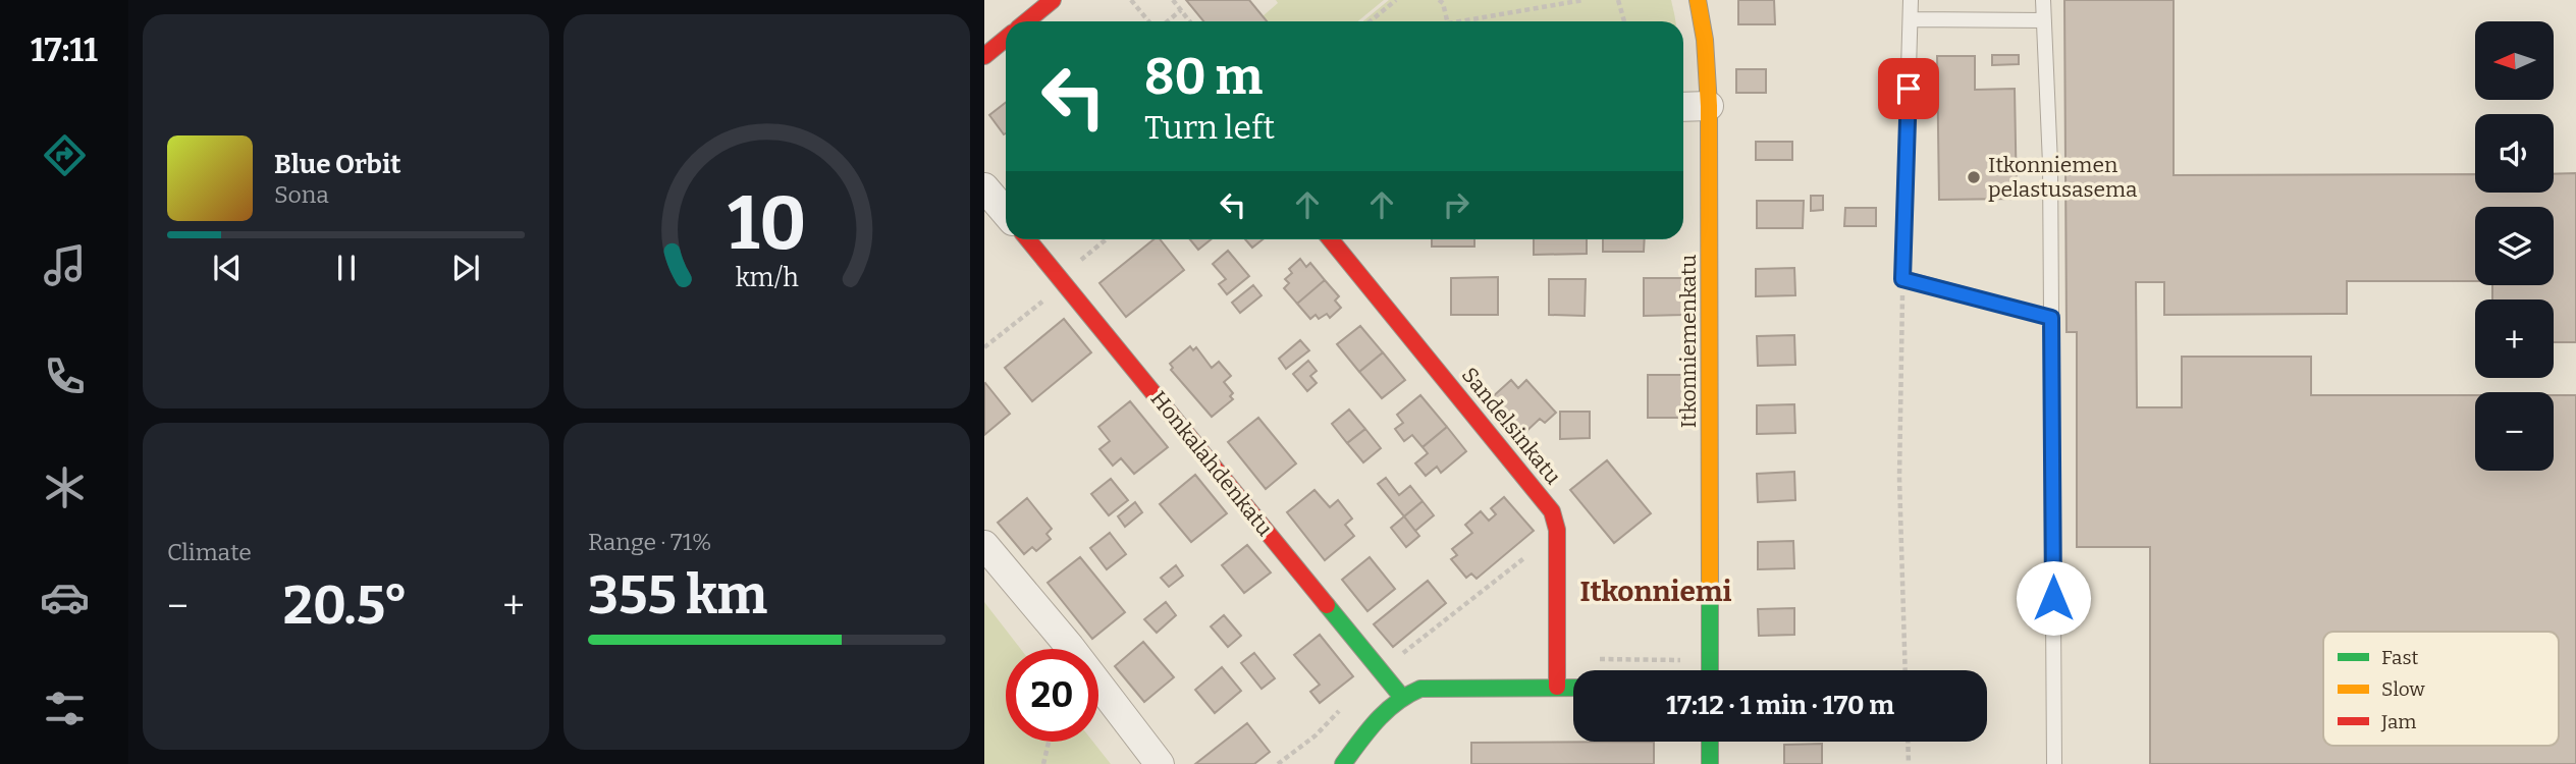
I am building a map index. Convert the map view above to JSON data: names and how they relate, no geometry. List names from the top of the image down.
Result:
{
  "streets": {
    "street": ["Itkonniemenkatu", "Sandelsinkatu", "Honkalahdenkatu"]
  },
  "districts": ["Itkonniemi"],
  "places": ["Itkonniemen pelastusasema"],
  "legend": ["Fast", "Slow", "Jam"],
  "north": "left",
  "page": {
    "tabs": "17:11",
    "map_buttons": ["+", "−"],
    "turn": ["80 m", "Turn left"],
    "song": ["Blue Orbit", "Sona"],
    "tile": [
      "Climate",
      ["Range · 71%", "355 km"]
    ],
    "heat": ["−", "20.5°", "+"],
    "limit": "20",
    "trip": "17:12 · 1 min · 170 m",
    "gauge": ["10", "km/h"]
  }
}
